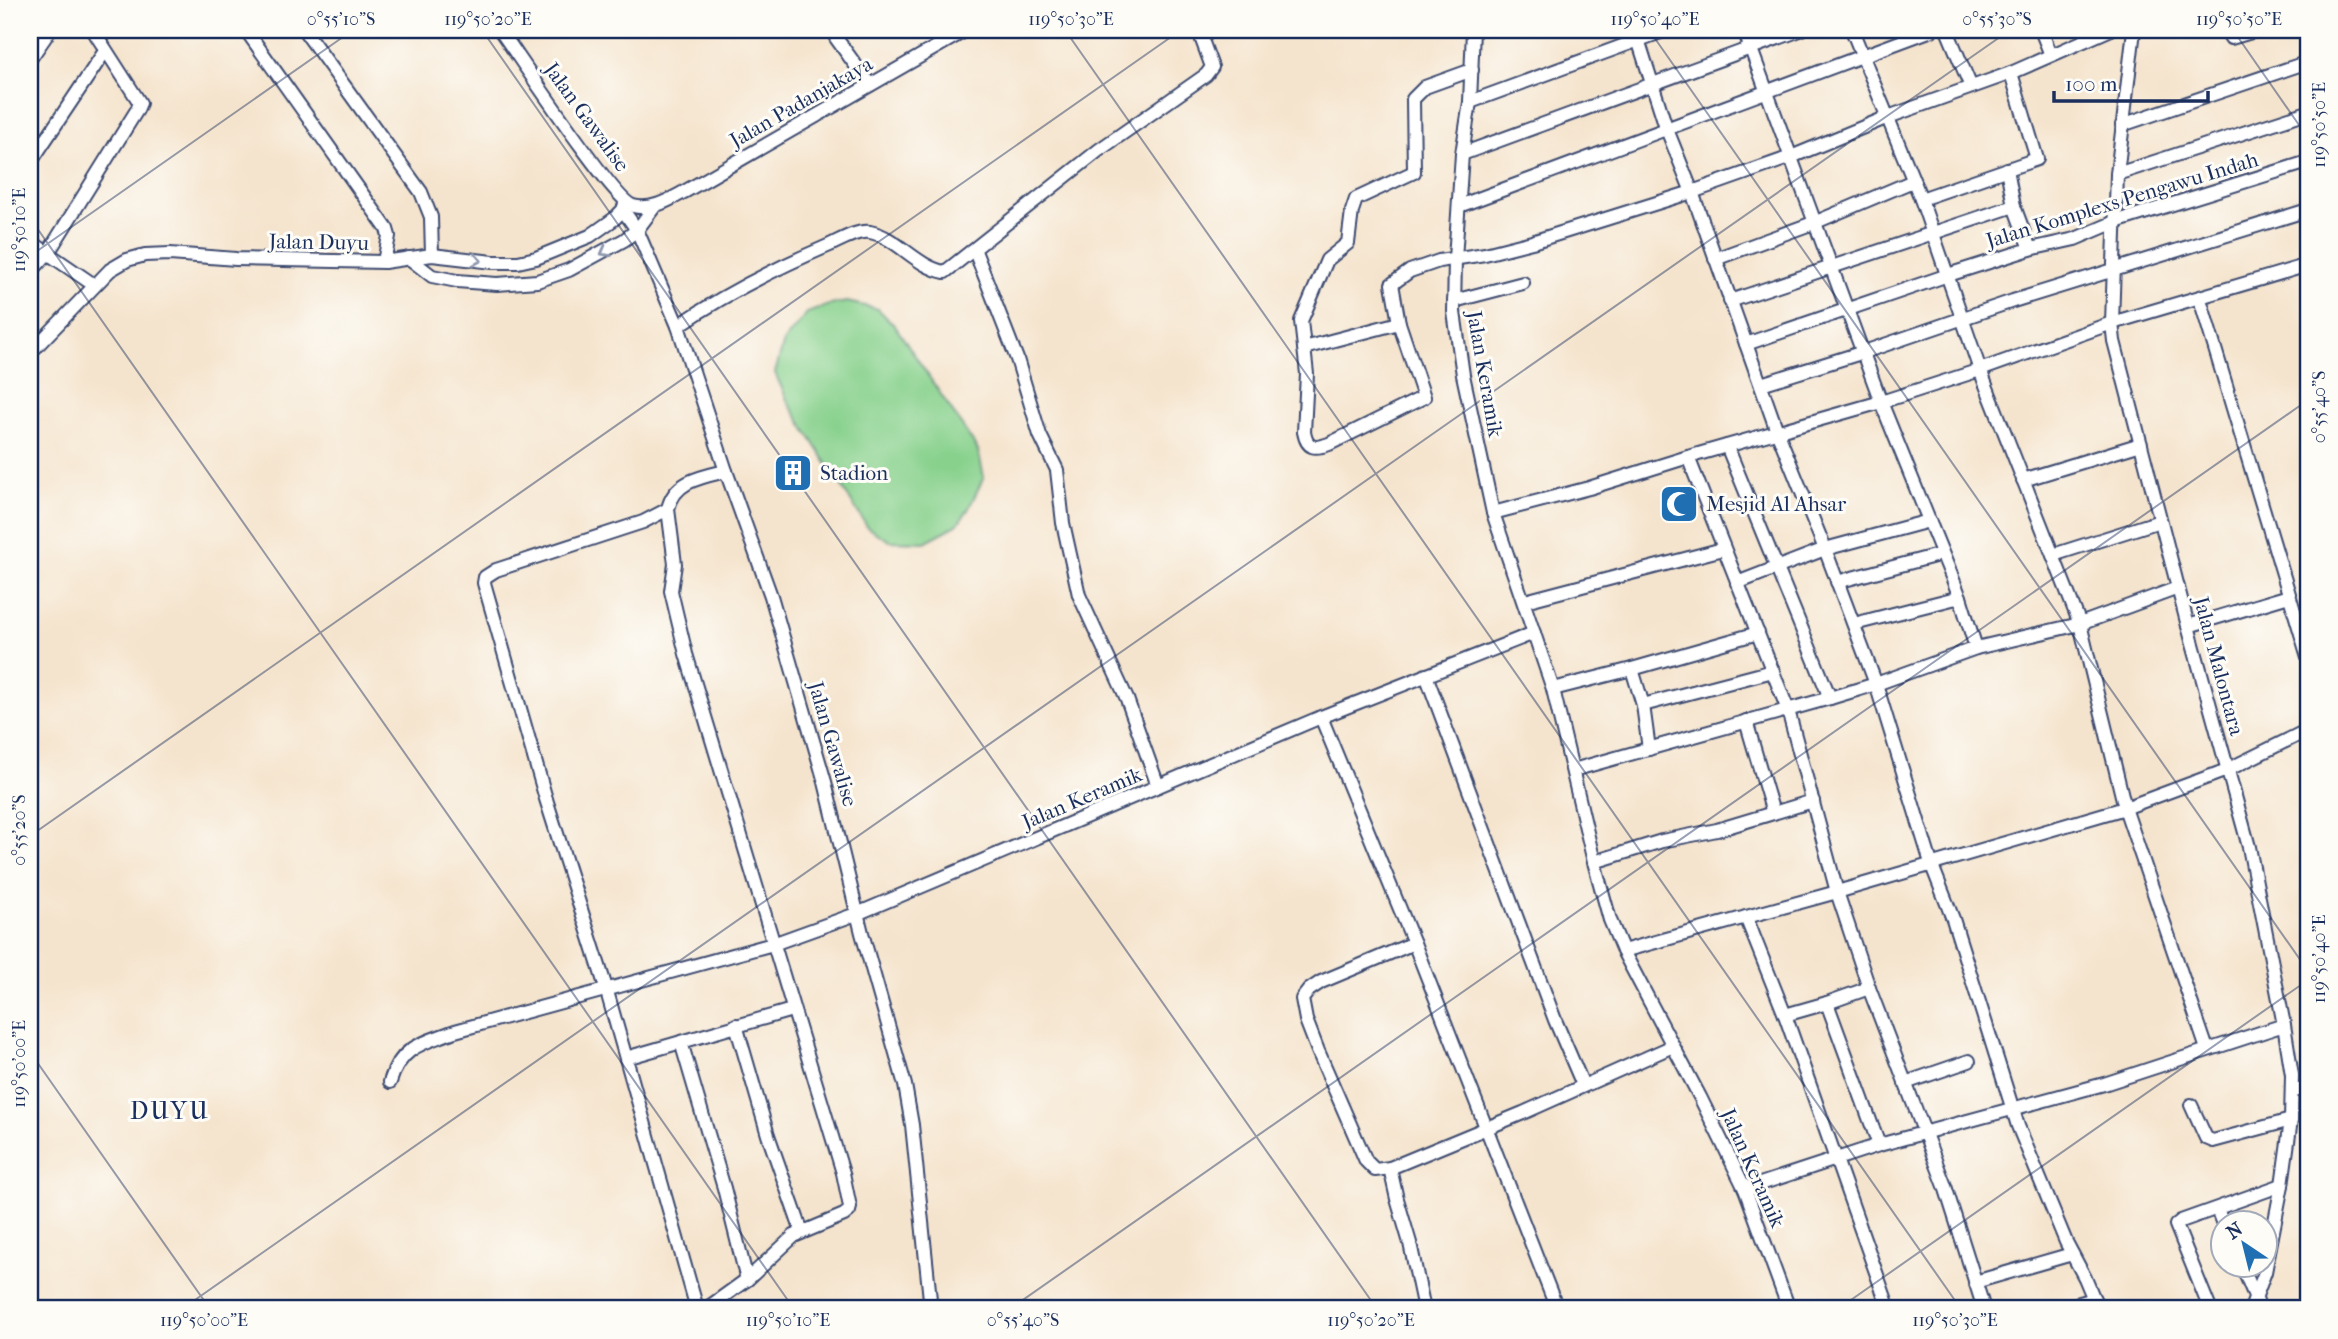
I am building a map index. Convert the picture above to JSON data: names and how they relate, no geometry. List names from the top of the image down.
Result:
{
  "streets": {
    "street": [
      "Jalan Padanjakaya",
      "Jalan Gawalise",
      "Jalan Komplexs Pengawu Indah",
      "Jalan Duyu",
      "Jalan Keramik",
      "Jalan Malontara"
    ]
  },
  "crossings": [
    ["Jalan Padanjakaya", "Jalan Gawalise"],
    ["Jalan Gawalise", "Jalan Duyu"],
    ["Jalan Gawalise", "Jalan Keramik"],
    ["Jalan Komplexs Pengawu Indah", "Jalan Malontara"]
  ],
  "districts": ["DUYU"],
  "places": {
    "building": ["Stadion"],
    "mosque": ["Mesjid Al Ahsar"]
  },
  "scale_bar": "100 m",
  "north": "top left",
  "coordinates": [
    "0°55'10\"S",
    "119°50'20\"E",
    "119°50'30\"E",
    "119°50'40\"E",
    "0°55'30\"S",
    "119°50'50\"E",
    "119°50'10\"E",
    "0°55'40\"S",
    "0°55'20\"S",
    "119°50'00\"E"
  ]
}
